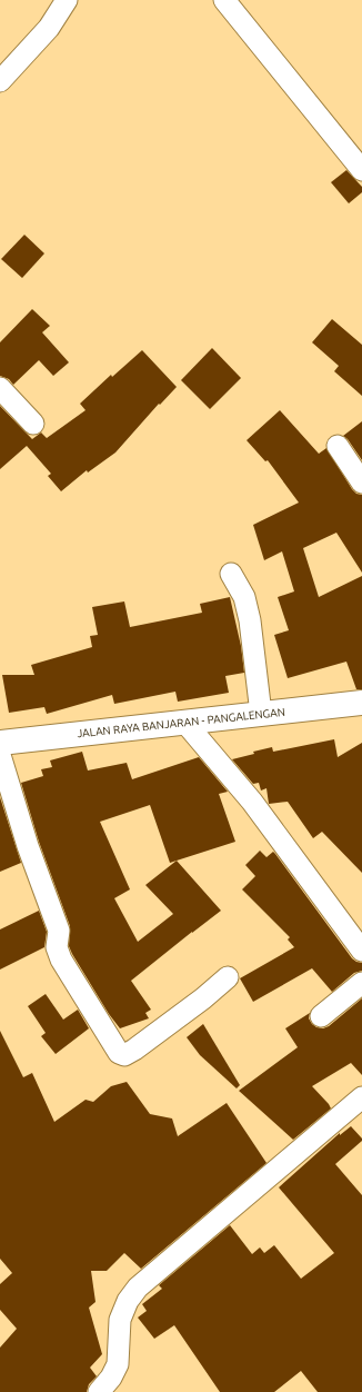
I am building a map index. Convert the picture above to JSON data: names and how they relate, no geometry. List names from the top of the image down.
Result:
{
  "streets": {
    "main road": ["JALAN RAYA BANJARAN - PANGALENGAN"]
  }
}
